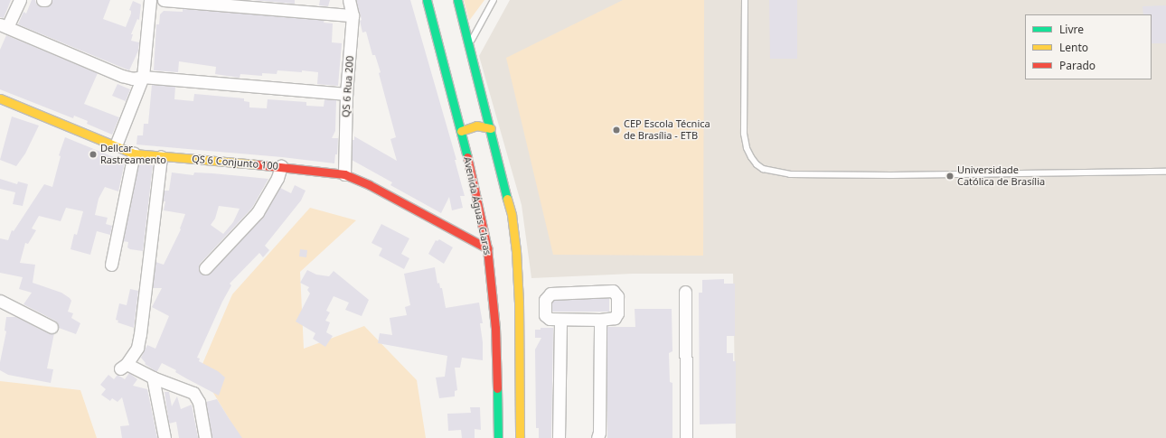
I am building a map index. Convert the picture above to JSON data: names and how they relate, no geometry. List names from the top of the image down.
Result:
{
  "streets": {
    "main road": ["QS 6 Conjunto 100", "Avenida Águas Claras"],
    "street": ["QS 6 Rua 200"]
  },
  "crossings": [
    ["QS 6 Rua 200", "QS 6 Conjunto 100"],
    ["QS 6 Conjunto 100", "Avenida Águas Claras"]
  ],
  "places": ["CEP Escola Técnica de Brasília - ETB", "Dellcar Rastreamento", "Universidade Católica de Brasília"],
  "legend": ["Livre", "Lento", "Parado"]
}
